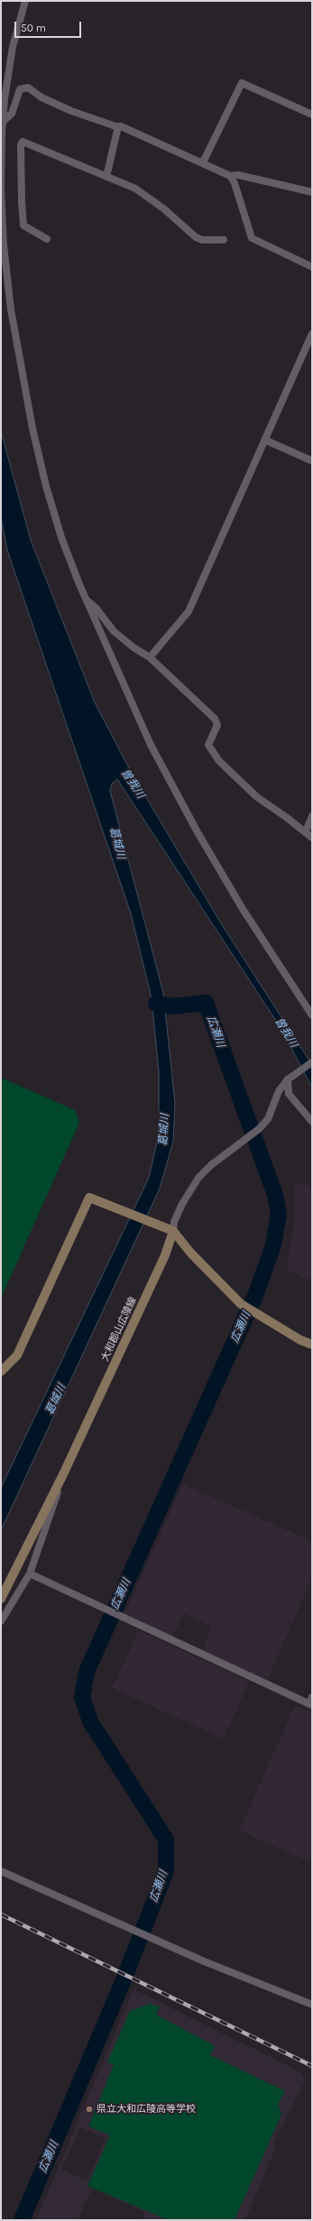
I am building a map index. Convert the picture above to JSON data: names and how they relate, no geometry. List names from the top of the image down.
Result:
{
  "streets": {
    "main road": ["大和郡山広陵線"]
  },
  "water": ["曽我川", "葛城川", "広瀬川"],
  "places": ["県立大和広陵高等学校"],
  "scale_bar": "50 m"
}
